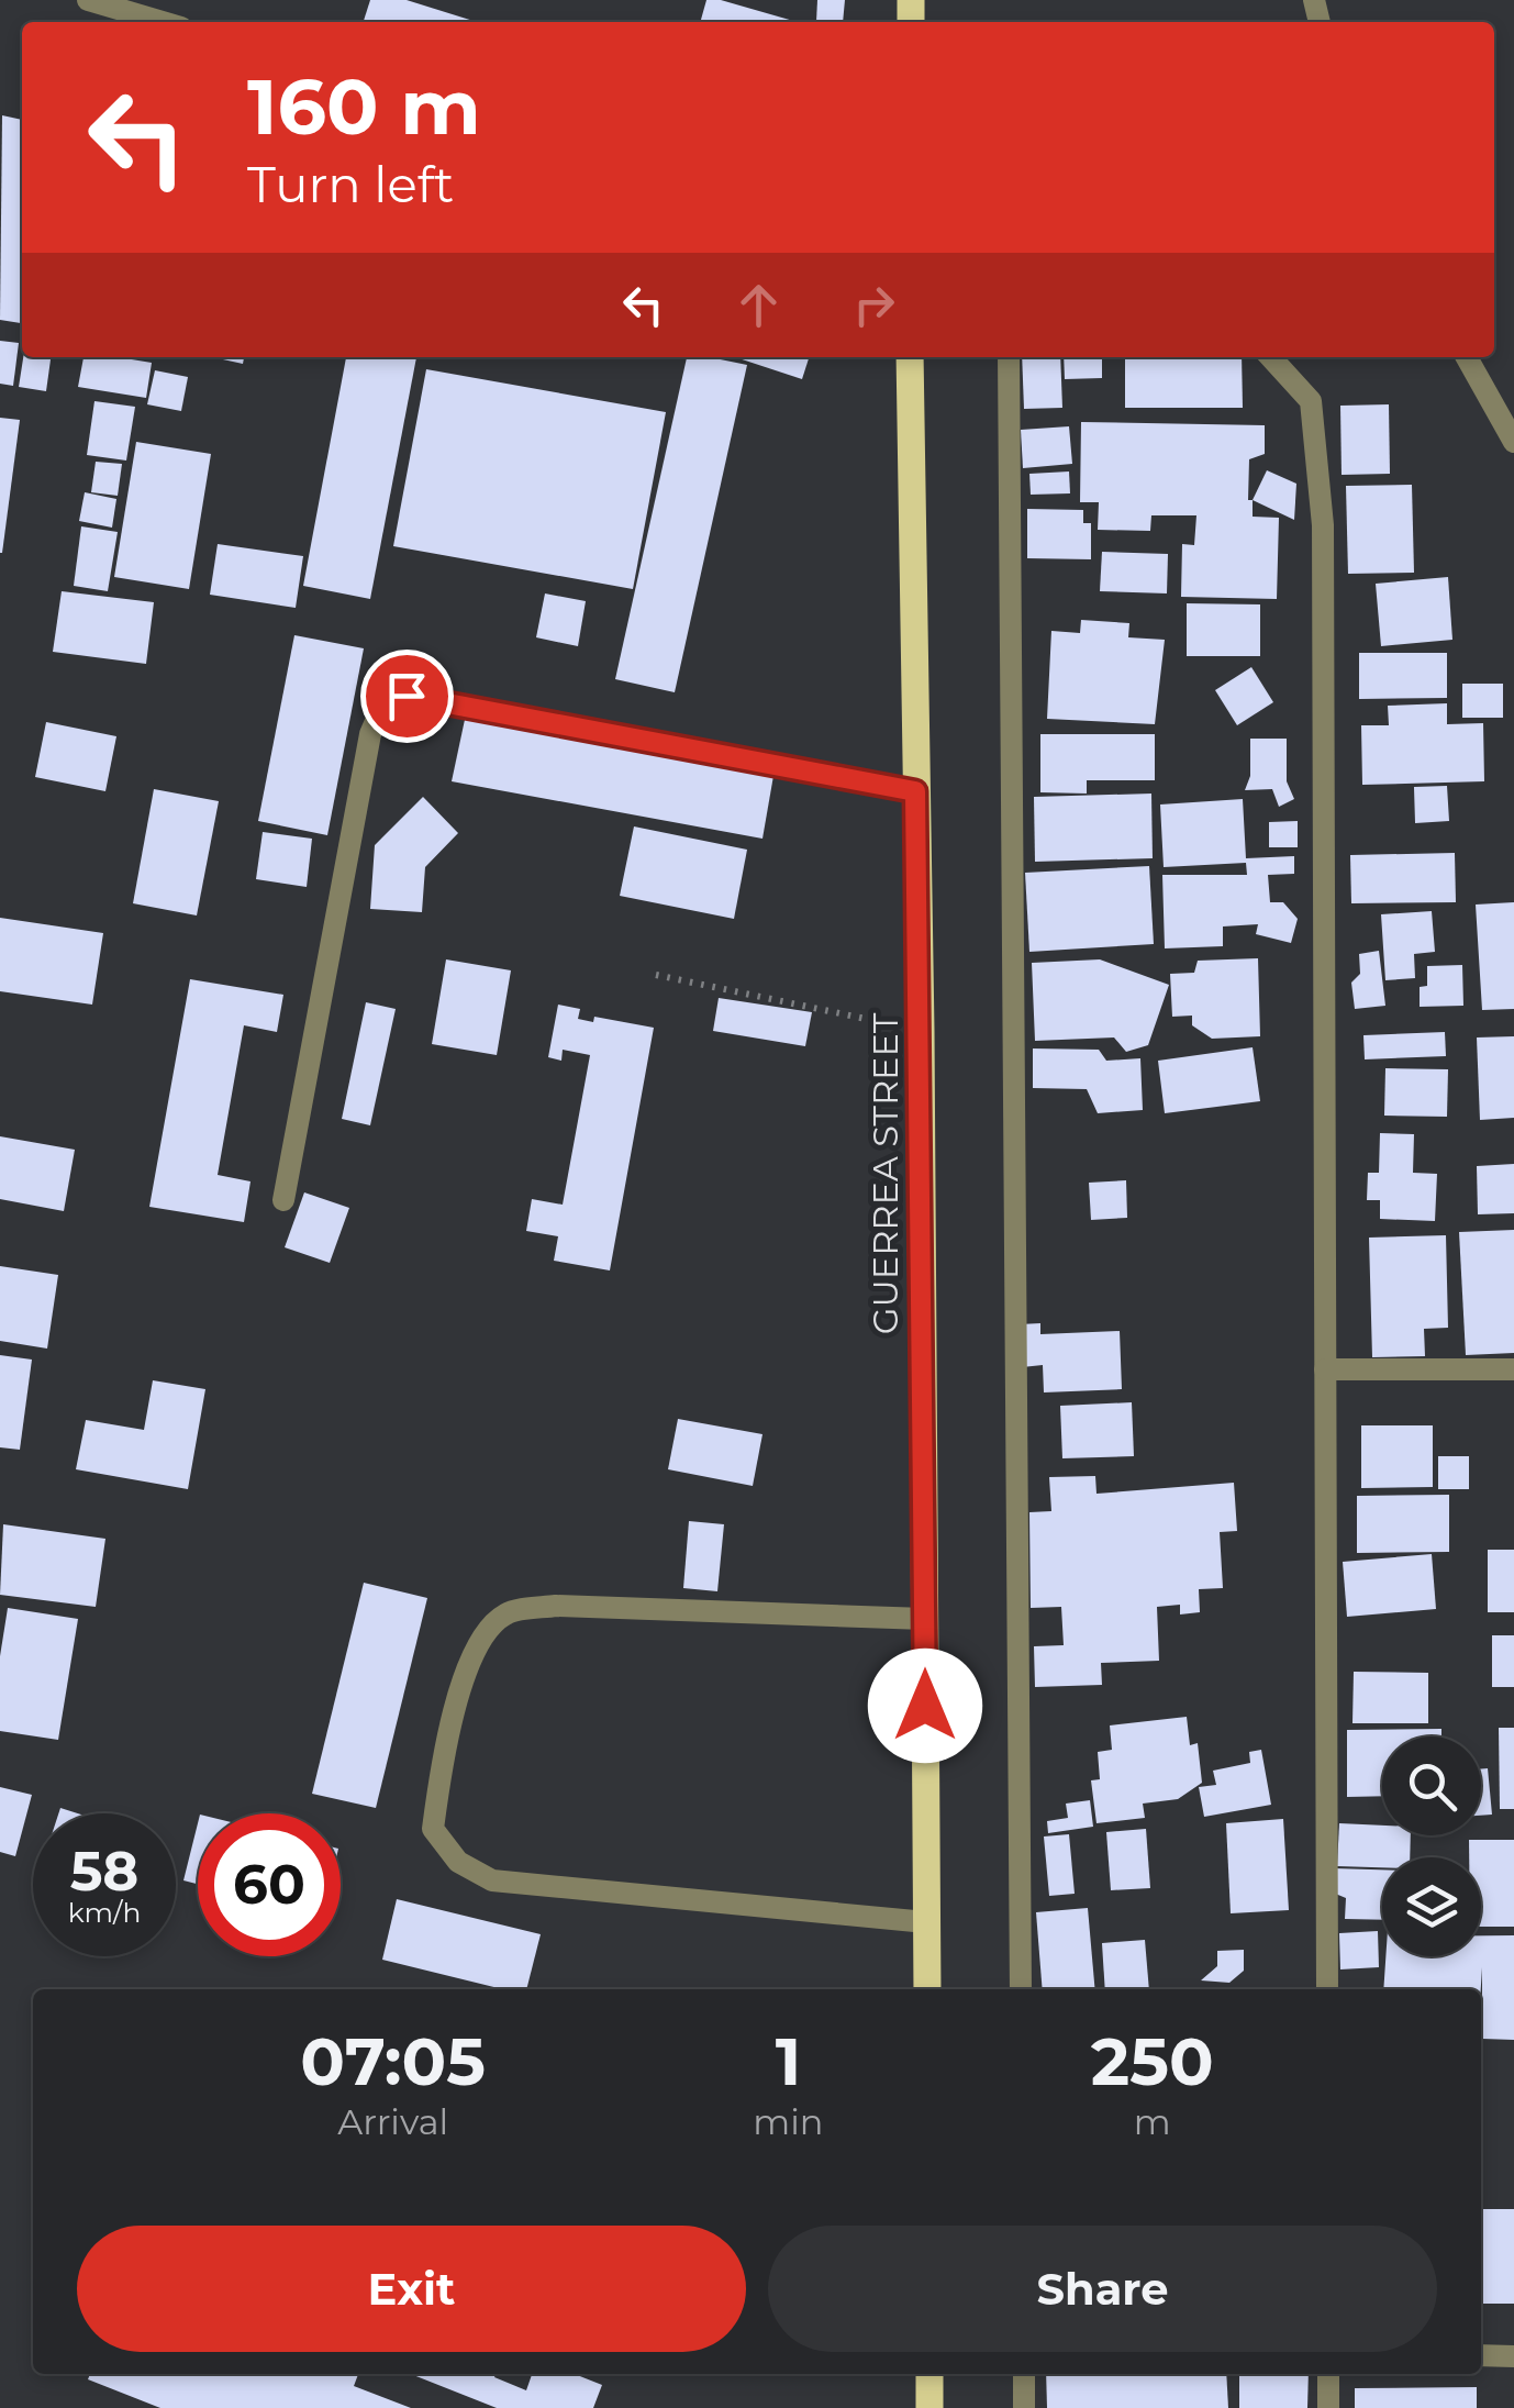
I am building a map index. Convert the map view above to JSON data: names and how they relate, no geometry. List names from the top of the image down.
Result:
{
  "streets": {
    "main road": ["GUERREA STREET"]
  },
  "page": {
    "turn": ["160 m", "Turn left"],
    "speed": "58 km/h",
    "limit": "60",
    "eta": [
      "07:05",
      "Arrival",
      "1",
      "min",
      "250",
      "m"
    ],
    "buttons": ["Exit", "Share"]
  }
}
